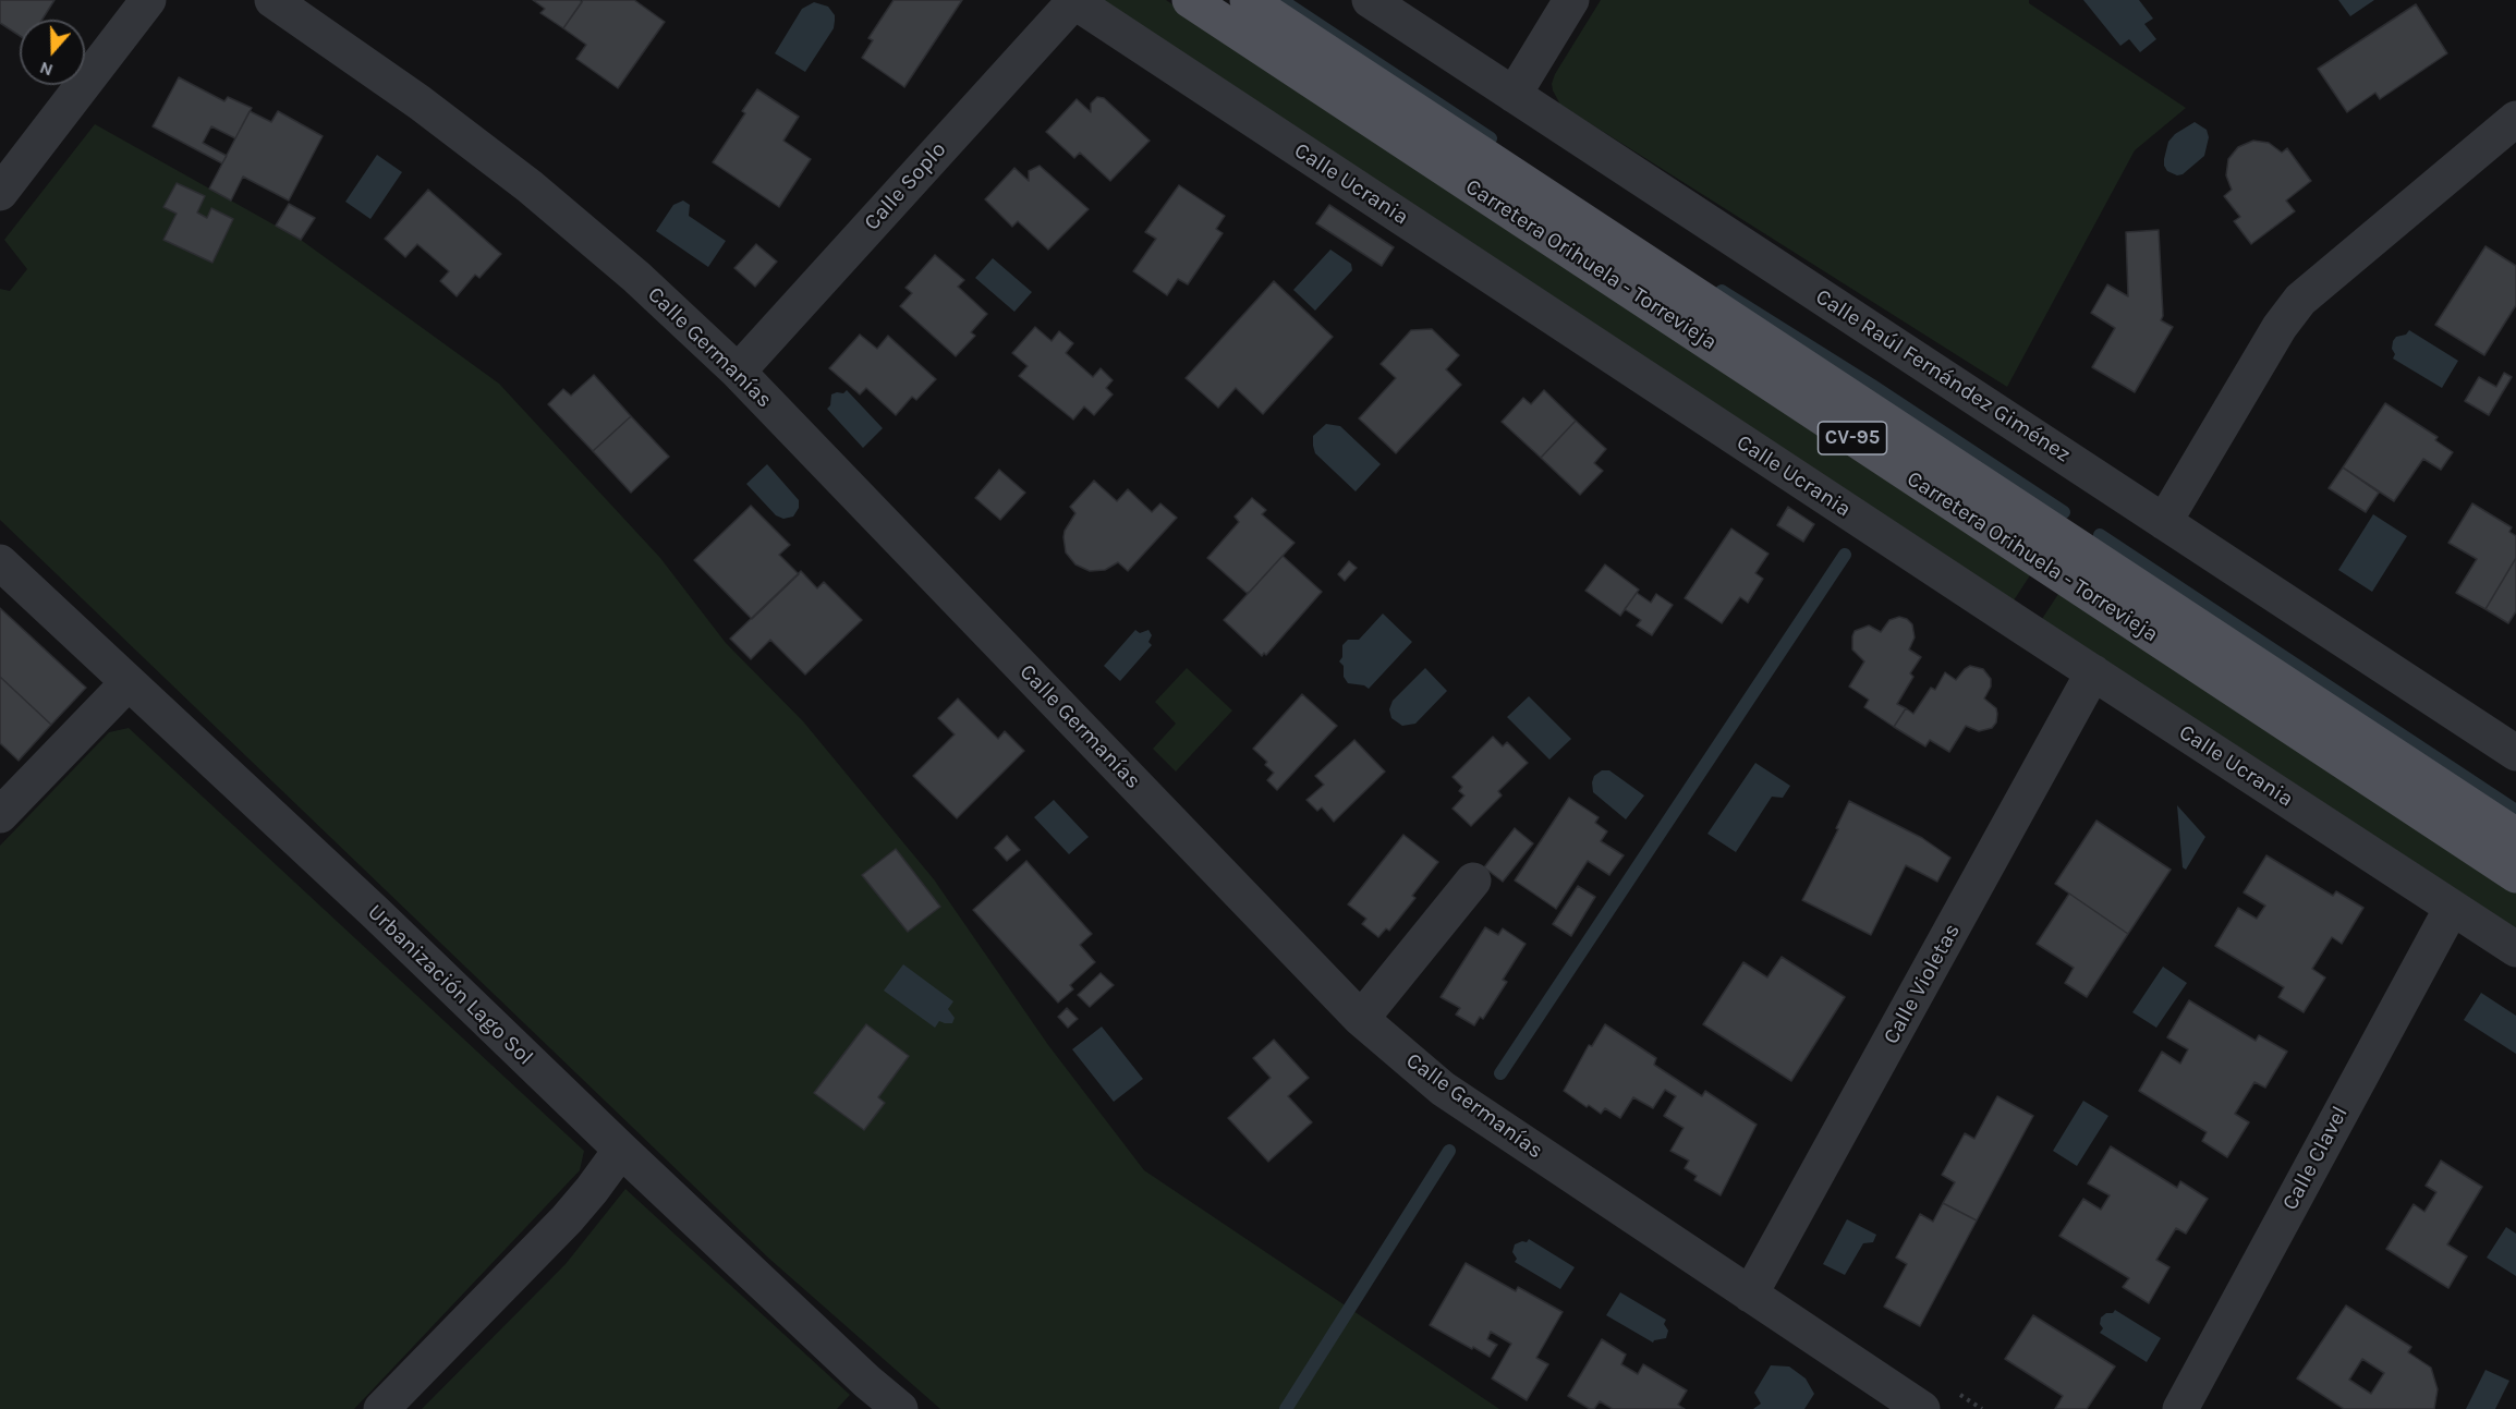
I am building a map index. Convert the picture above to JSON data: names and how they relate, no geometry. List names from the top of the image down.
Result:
{
  "streets": {
    "main road": ["Carretera Orihuela - Torrevieja", "CV-95"],
    "street": [
      "Calle Ucrania",
      "Calle Soplo",
      "Calle Germanías",
      "Calle Raúl Fernández Giménez",
      "Calle Violetas",
      "Urbanización Lago Sol",
      "Calle Clavel"
    ]
  },
  "crossings": [
    ["Calle Ucrania", "Calle Soplo"],
    ["Calle Ucrania", "Calle Violetas"],
    ["Calle Ucrania", "Calle Clavel"],
    ["Calle Soplo", "Calle Germanías"],
    ["Calle Germanías", "Calle Violetas"]
  ],
  "north": "bottom"
}
